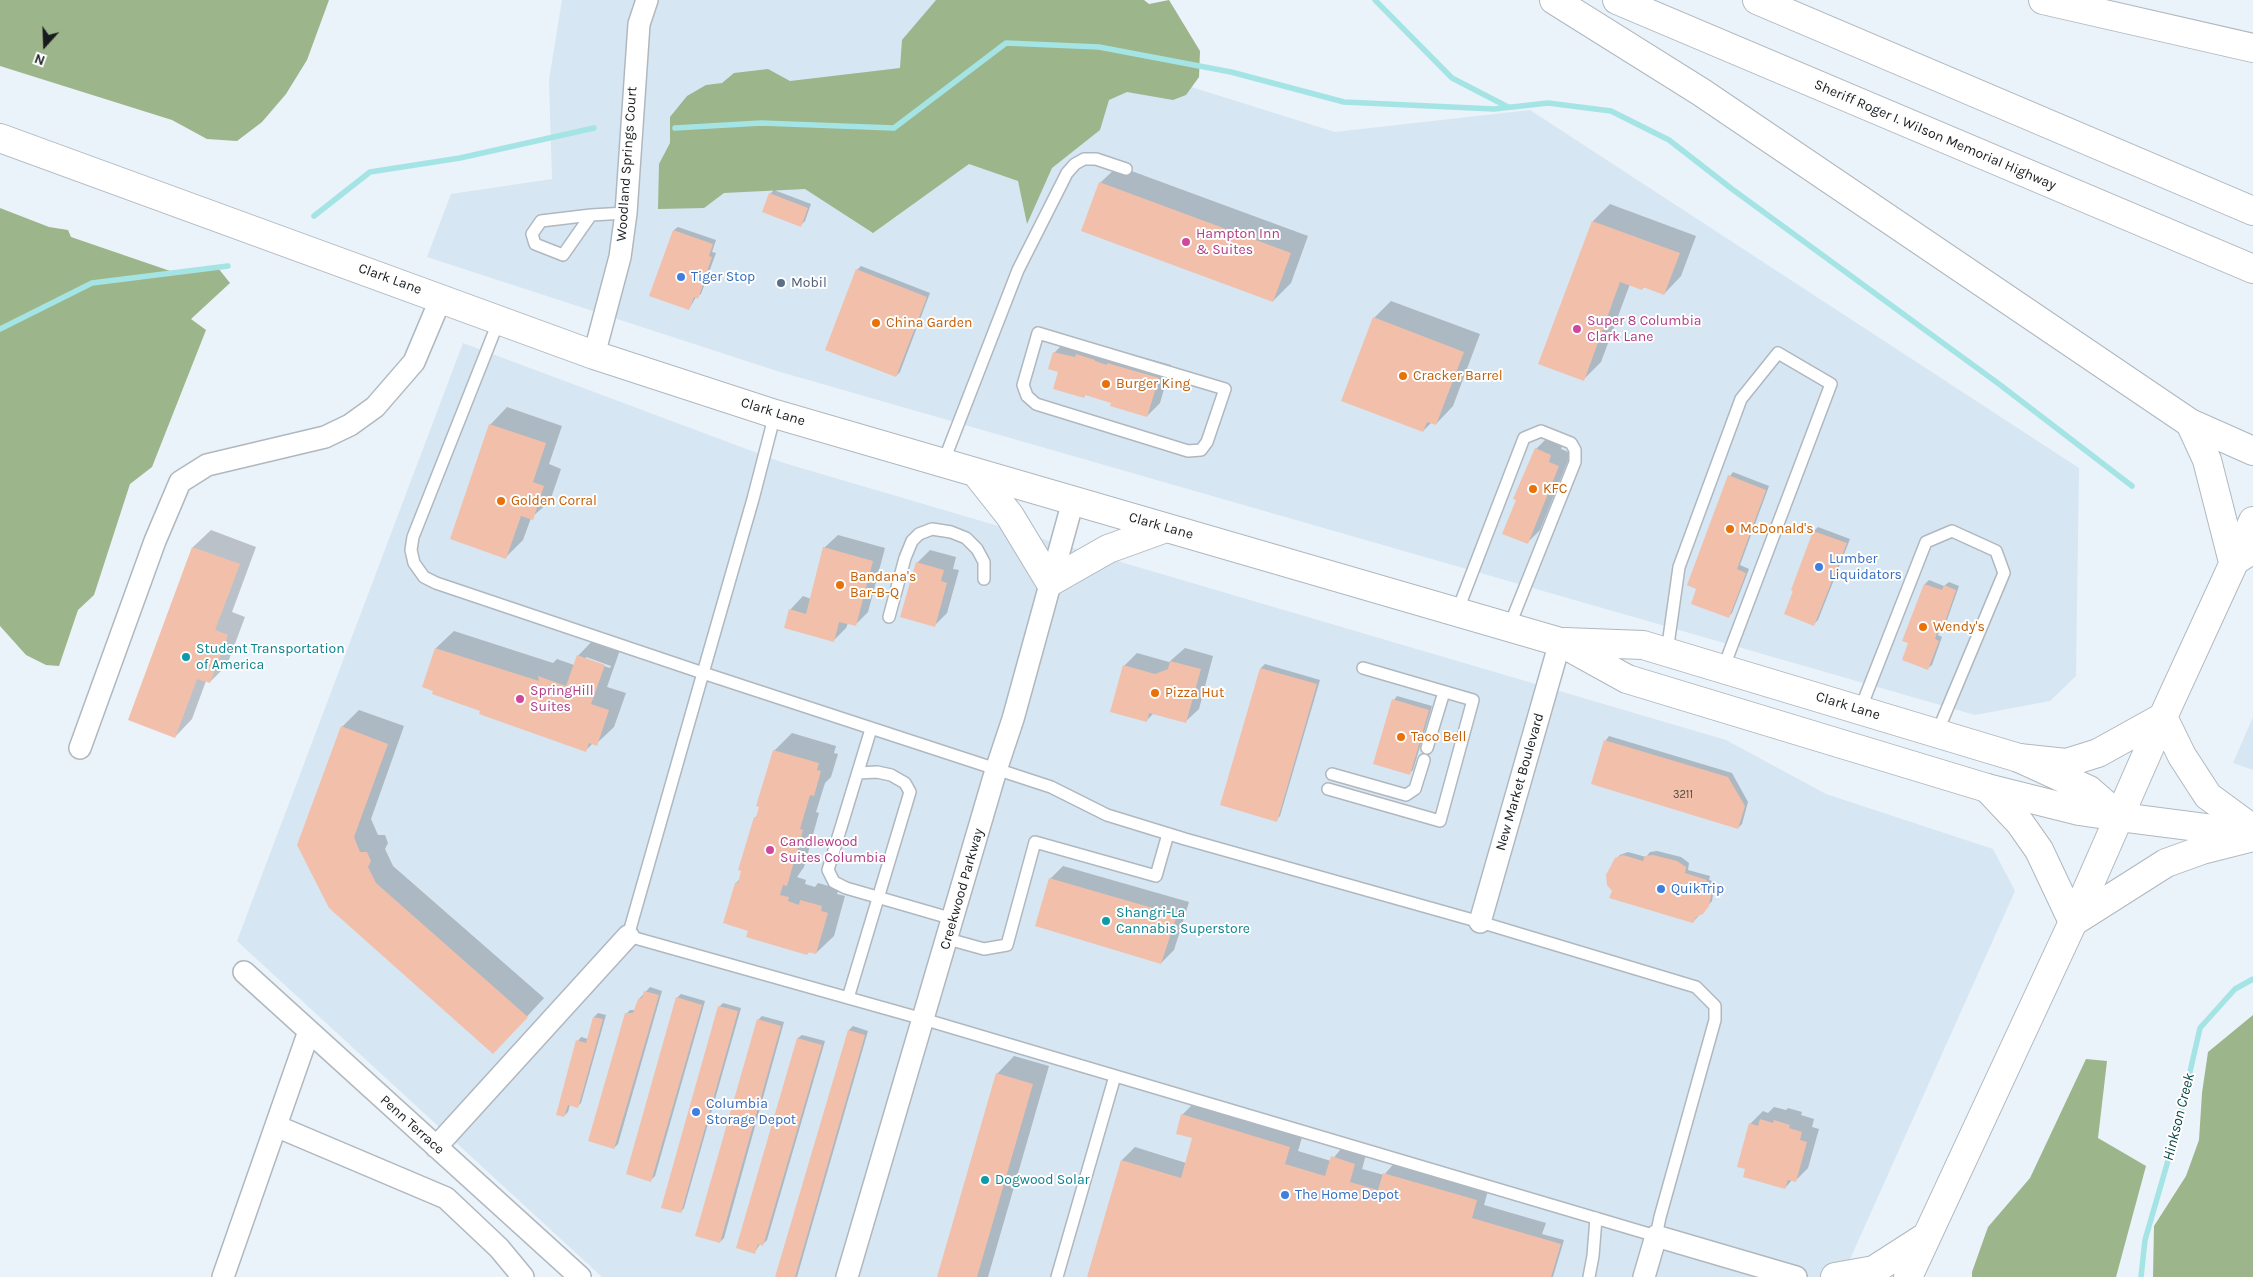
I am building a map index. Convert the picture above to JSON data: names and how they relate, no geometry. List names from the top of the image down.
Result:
{
  "streets": {
    "main road": ["Sheriff Roger I. Wilson Memorial Highway", "Clark Lane"],
    "street": [
      "Woodland Springs Court",
      "New Market Boulevard",
      "Creekwood Parkway",
      "Penn Terrace"
    ]
  },
  "crossings": [
    ["Woodland Springs Court", "Clark Lane"],
    ["Clark Lane", "New Market Boulevard"],
    ["Clark Lane", "Creekwood Parkway"]
  ],
  "water": ["Hinkson Creek"],
  "places": [
    "Hampton Inn & Suites",
    "Tiger Stop",
    "Mobil",
    "China Garden",
    "Super 8 Columbia Clark Lane",
    "Cracker Barrel",
    "Burger King",
    "KFC",
    "Golden Corral",
    "McDonald's",
    "Lumber Liquidators",
    "Bandana's Bar-B-Q",
    "Wendy's",
    "Student Transportation of America",
    "Pizza Hut",
    "SpringHill Suites",
    "Taco Bell",
    "Candlewood Suites Columbia",
    "QuikTrip",
    "Shangri-La Cannabis Superstore",
    "Columbia Storage Depot",
    "Dogwood Solar",
    "The Home Depot"
  ],
  "house_numbers": ["3211"],
  "north": "bottom"
}
